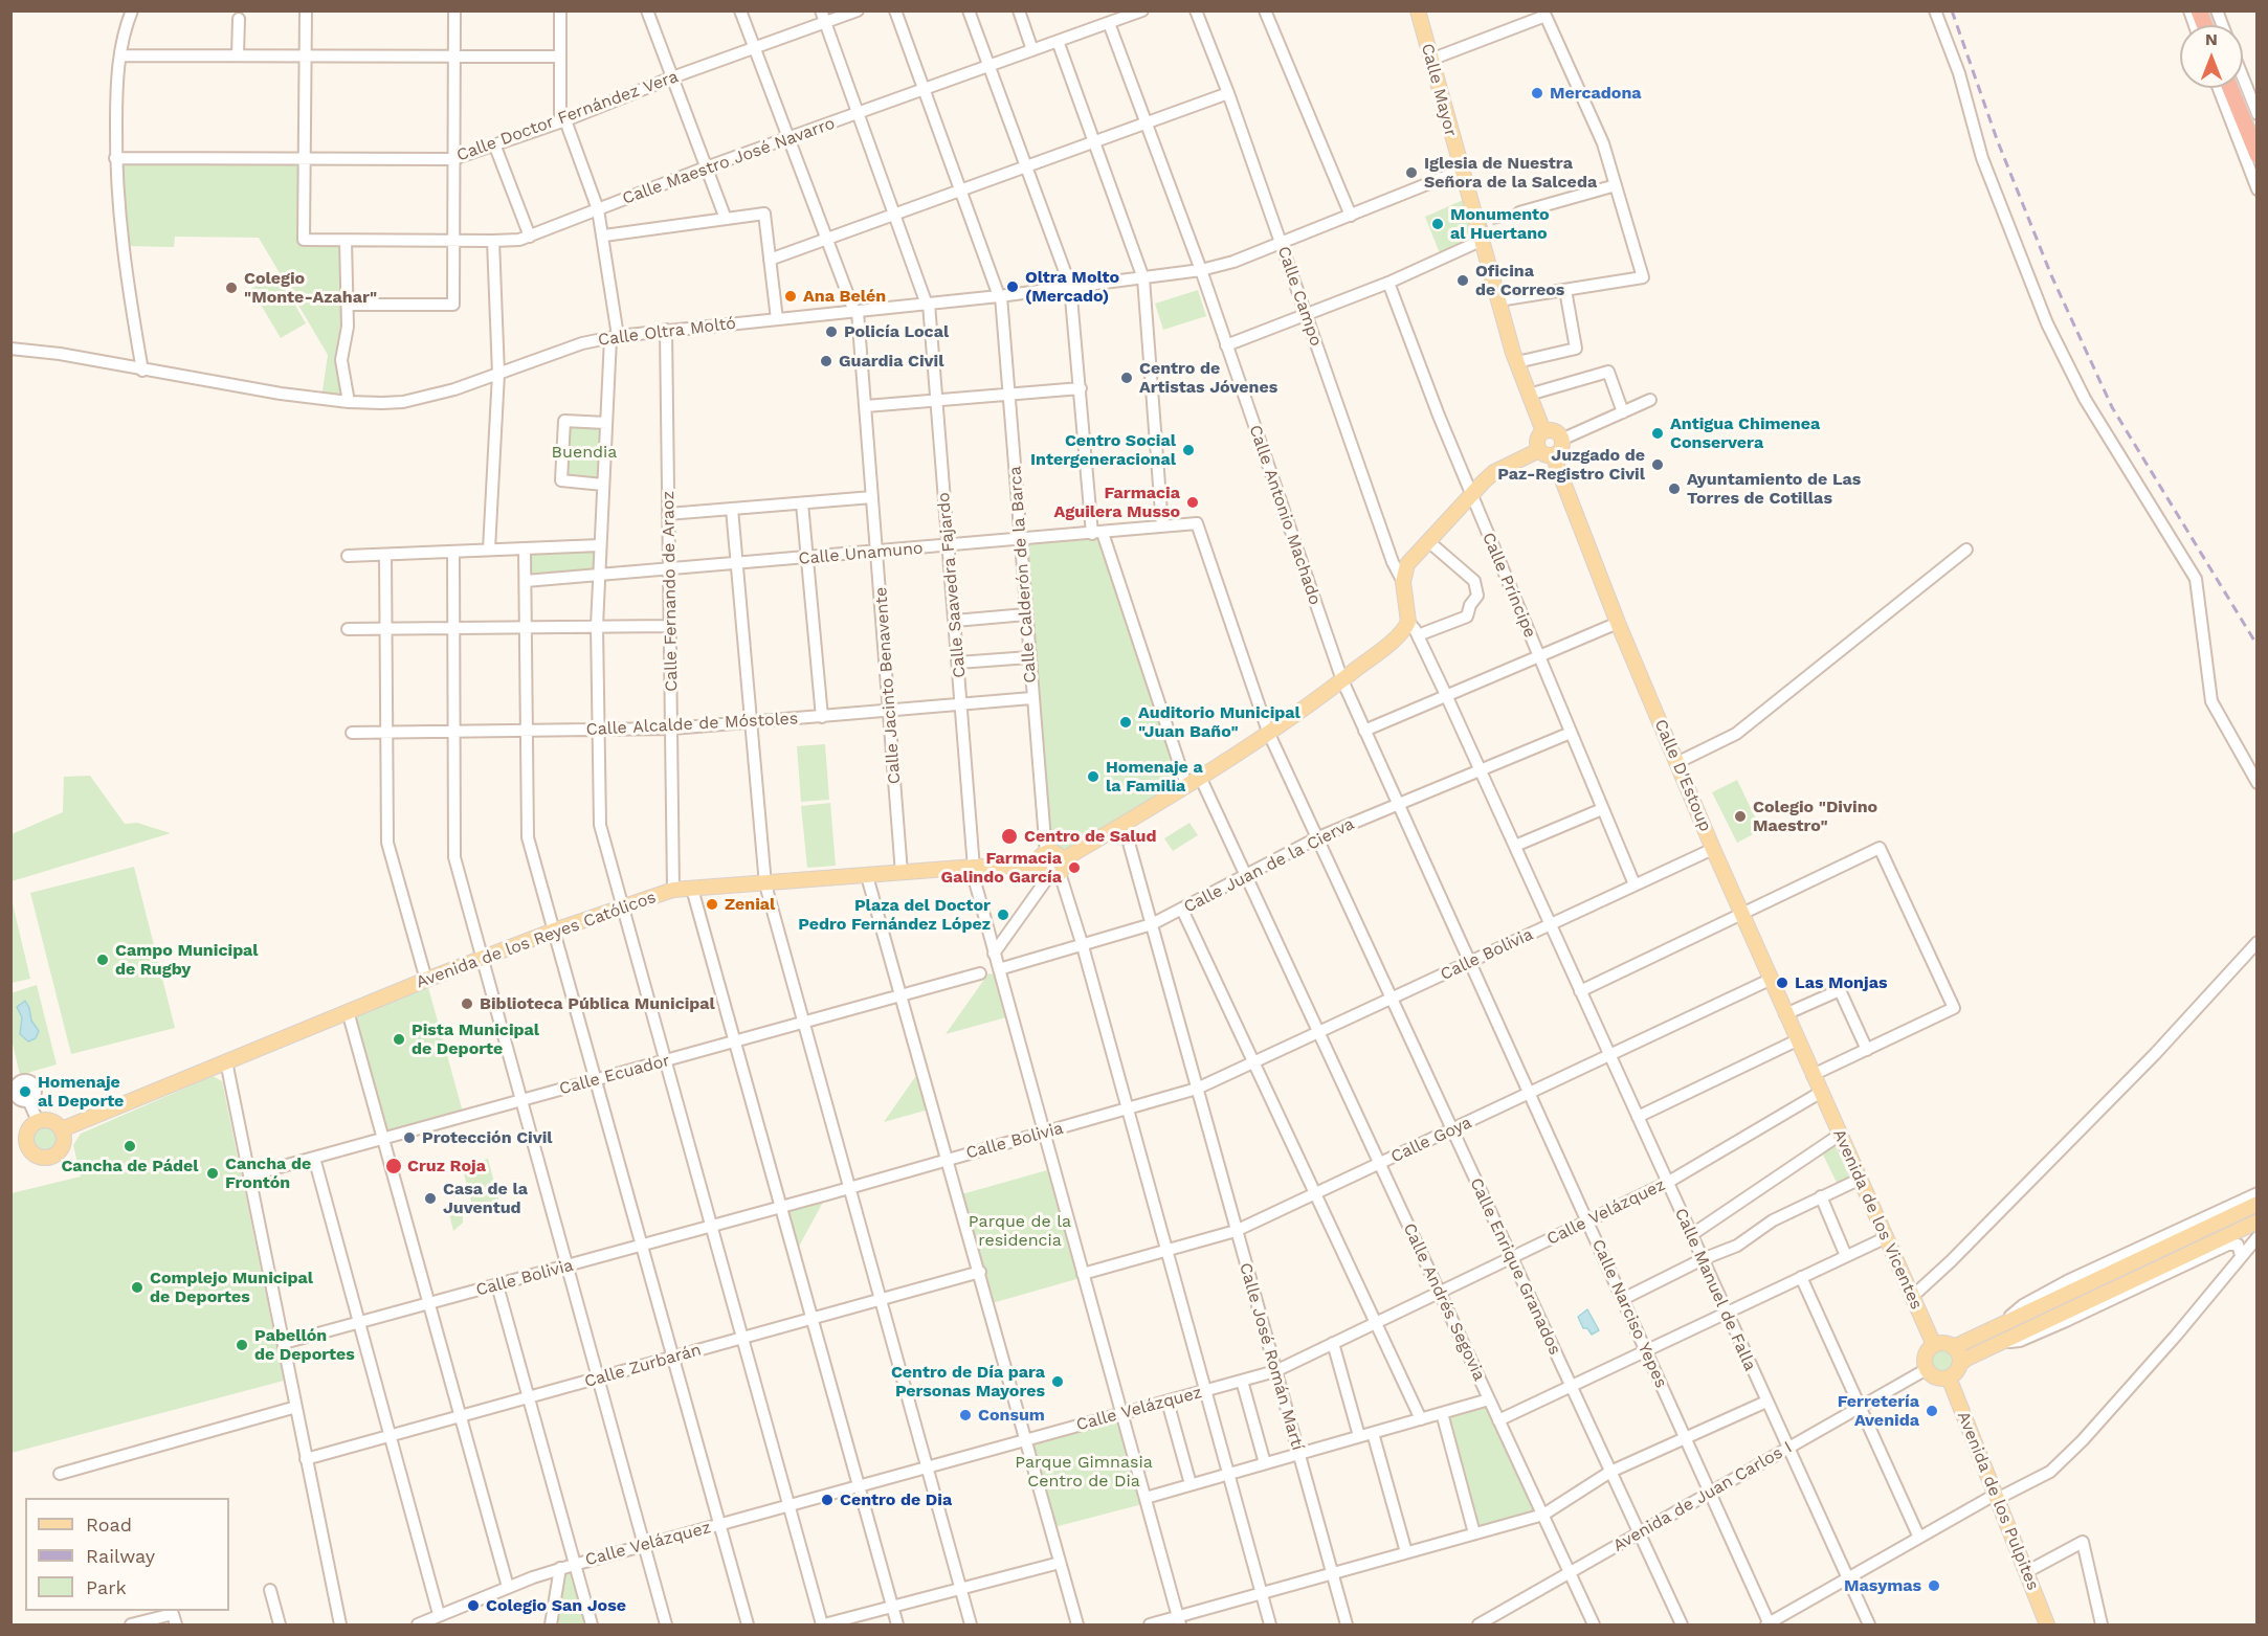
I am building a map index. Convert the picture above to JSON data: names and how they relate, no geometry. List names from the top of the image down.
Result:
{
  "streets": {
    "main road": [
      "Calle Mayor",
      "Calle D'Estoup",
      "Avenida de los Reyes Católicos",
      "Avenida de los Vicentes",
      "Avenida de los Pulpites"
    ],
    "street": [
      "Calle Doctor Fernández Vera",
      "Calle Maestro José Navarro",
      "Calle Campo",
      "Calle Oltra Moltó",
      "Calle Antonio Machado",
      "Calle Unamuno",
      "Calle Calderón de la Barca",
      "Calle Saavedra Fajardo",
      "Calle Príncipe",
      "Calle Fernando de Araoz",
      "Calle Jacinto Benavente",
      "Calle Alcalde de Móstoles",
      "Calle Juan de la Cierva",
      "Calle Bolivia",
      "Calle Ecuador",
      "Calle Goya",
      "Calle Velázquez",
      "Calle Enrique Granados",
      "Calle Manuel de Falla",
      "Calle Andrés Segovia",
      "Calle Narciso Yepes",
      "Calle José Román Martí",
      "Calle Zurbarán",
      "Avenida de Juan Carlos I"
    ]
  },
  "crossings": [
    ["Calle Mayor", "Calle Oltra Moltó"],
    ["Calle Mayor", "Calle D'Estoup"],
    ["Calle Doctor Fernández Vera", "Calle Maestro José Navarro"],
    ["Calle Doctor Fernández Vera", "Calle Saavedra Fajardo"],
    ["Calle Doctor Fernández Vera", "Calle Jacinto Benavente"],
    ["Calle Maestro José Navarro", "Calle Antonio Machado"],
    ["Calle Maestro José Navarro", "Calle Calderón de la Barca"],
    ["Calle Maestro José Navarro", "Calle Saavedra Fajardo"],
    ["Calle Maestro José Navarro", "Calle Jacinto Benavente"],
    ["Calle Campo", "Calle Oltra Moltó"],
    ["Calle Oltra Moltó", "Calle Antonio Machado"],
    ["Calle Oltra Moltó", "Calle Calderón de la Barca"],
    ["Calle Oltra Moltó", "Calle Saavedra Fajardo"],
    ["Calle Oltra Moltó", "Calle Fernando de Araoz"],
    ["Calle Oltra Moltó", "Calle Jacinto Benavente"],
    ["Calle Antonio Machado", "Calle Juan de la Cierva"],
    ["Calle Antonio Machado", "Calle Bolivia"],
    ["Calle Antonio Machado", "Calle Narciso Yepes"],
    ["Calle Unamuno", "Calle Calderón de la Barca"],
    ["Calle Unamuno", "Calle Saavedra Fajardo"],
    ["Calle Unamuno", "Calle Fernando de Araoz"],
    ["Calle Unamuno", "Calle Jacinto Benavente"],
    ["Calle Unamuno", "Calle Enrique Granados"],
    ["Calle Calderón de la Barca", "Calle Alcalde de Móstoles"],
    ["Calle Saavedra Fajardo", "Calle Alcalde de Móstoles"],
    ["Calle Saavedra Fajardo", "Calle Juan de la Cierva"],
    ["Calle Saavedra Fajardo", "Avenida de los Reyes Católicos"],
    ["Calle Saavedra Fajardo", "Calle Bolivia"],
    ["Calle Saavedra Fajardo", "Calle Goya"],
    ["Calle Saavedra Fajardo", "Calle Velázquez"],
    ["Calle Príncipe", "Calle Juan de la Cierva"],
    ["Calle Príncipe", "Calle Bolivia"],
    ["Calle Fernando de Araoz", "Calle Alcalde de Móstoles"],
    ["Calle Fernando de Araoz", "Avenida de los Reyes Católicos"],
    ["Calle Jacinto Benavente", "Calle Alcalde de Móstoles"],
    ["Calle Jacinto Benavente", "Avenida de los Reyes Católicos"],
    ["Calle D'Estoup", "Calle Bolivia"],
    ["Calle D'Estoup", "Calle Goya"],
    ["Calle D'Estoup", "Calle Velázquez"],
    ["Calle D'Estoup", "Avenida de los Vicentes"],
    ["Calle Juan de la Cierva", "Calle Enrique Granados"],
    ["Calle Juan de la Cierva", "Calle Andrés Segovia"],
    ["Calle Juan de la Cierva", "Calle José Román Martí"],
    ["Calle Bolivia", "Calle Enrique Granados"],
    ["Calle Bolivia", "Calle Manuel de Falla"],
    ["Calle Bolivia", "Calle Andrés Segovia"],
    ["Calle Bolivia", "Calle Narciso Yepes"],
    ["Calle Bolivia", "Calle José Román Martí"],
    ["Calle Goya", "Calle Enrique Granados"],
    ["Calle Goya", "Calle Manuel de Falla"],
    ["Calle Goya", "Calle Andrés Segovia"],
    ["Calle Goya", "Calle Narciso Yepes"],
    ["Calle Goya", "Calle José Román Martí"],
    ["Calle Velázquez", "Avenida de los Vicentes"],
    ["Calle Velázquez", "Calle Enrique Granados"],
    ["Calle Velázquez", "Calle Manuel de Falla"],
    ["Calle Velázquez", "Calle Andrés Segovia"],
    ["Calle Velázquez", "Calle Narciso Yepes"],
    ["Calle Velázquez", "Calle José Román Martí"],
    ["Avenida de los Vicentes", "Avenida de Juan Carlos I"],
    ["Avenida de los Vicentes", "Avenida de los Pulpites"],
    ["Calle Enrique Granados", "Avenida de Juan Carlos I"],
    ["Calle Manuel de Falla", "Avenida de Juan Carlos I"],
    ["Calle Andrés Segovia", "Avenida de Juan Carlos I"],
    ["Calle Narciso Yepes", "Avenida de Juan Carlos I"],
    ["Avenida de Juan Carlos I", "Avenida de los Pulpites"]
  ],
  "parks": ["Buendia", "Parque de la residencia", "Parque Gimnasia Centro de Dia"],
  "places": [
    "Mercadona",
    "Iglesia de Nuestra Señora de la Salceda",
    "Monumento al Huertano",
    "Oficina de Correos",
    "Oltra Molto (Mercado)",
    "Colegio \"Monte-Azahar\"",
    "Ana Belén",
    "Policía Local",
    "Guardia Civil",
    "Centro de Artistas Jóvenes",
    "Antigua Chimenea Conservera",
    "Centro Social Intergeneracional",
    "Juzgado de Paz-Registro Civil",
    "Ayuntamiento de Las Torres de Cotillas",
    "Farmacia Aguilera Musso",
    "Auditorio Municipal \"Juan Baño\"",
    "Homenaje a la Familia",
    "Colegio \"Divino Maestro\"",
    "Centro de Salud",
    "Farmacia Galindo García",
    "Zenial",
    "Plaza del Doctor Pedro Fernández López",
    "Campo Municipal de Rugby",
    "Las Monjas",
    "Biblioteca Pública Municipal",
    "Pista Municipal de Deporte",
    "Homenaje al Deporte",
    "Protección Civil",
    "Cancha de Pádel",
    "Cruz Roja",
    "Cancha de Frontón",
    "Casa de la Juventud",
    "Complejo Municipal de Deportes",
    "Pabellón de Deportes",
    "Centro de Día para Personas Mayores",
    "Ferretería Avenida",
    "Consum",
    "Centro de Dia",
    "Masymas",
    "Colegio San Jose"
  ],
  "legend": ["Road", "Railway", "Park"],
  "north": "top"
}
